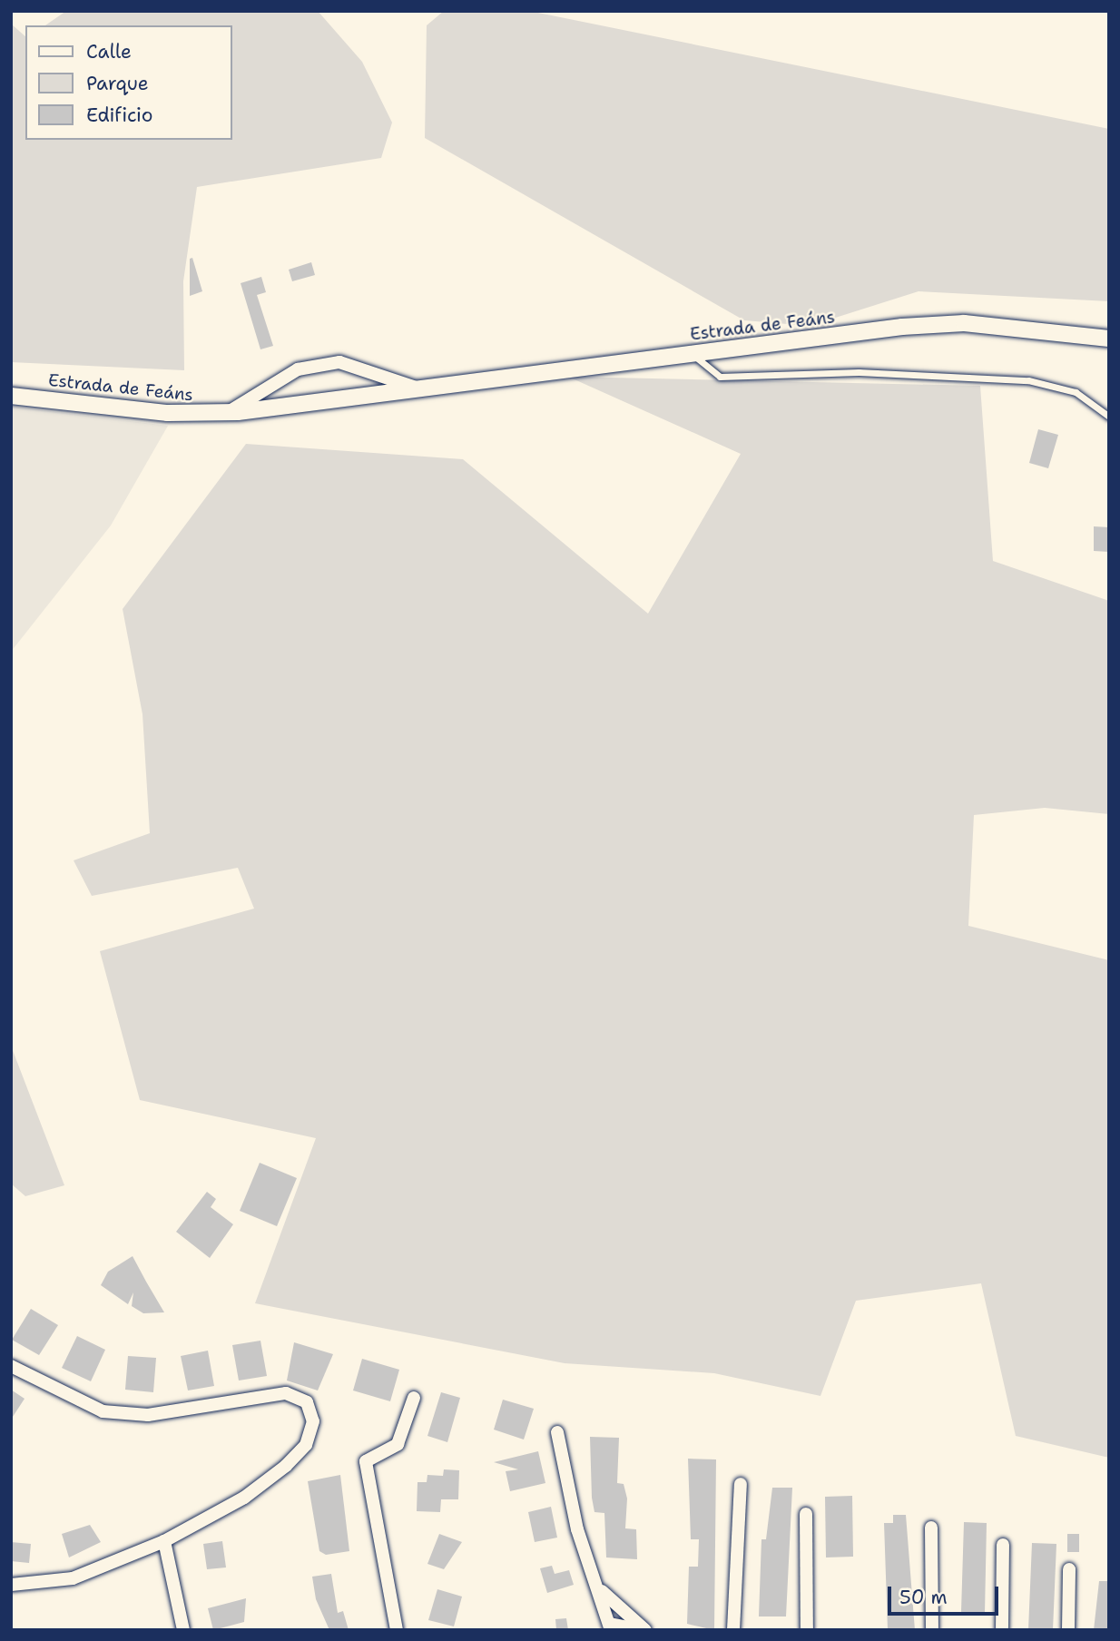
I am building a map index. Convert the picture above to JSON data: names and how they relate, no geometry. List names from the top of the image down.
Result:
{
  "streets": {
    "street": ["Estrada de Feáns"]
  },
  "legend": ["Calle", "Parque", "Edificio"],
  "scale_bar": "50 m"
}
